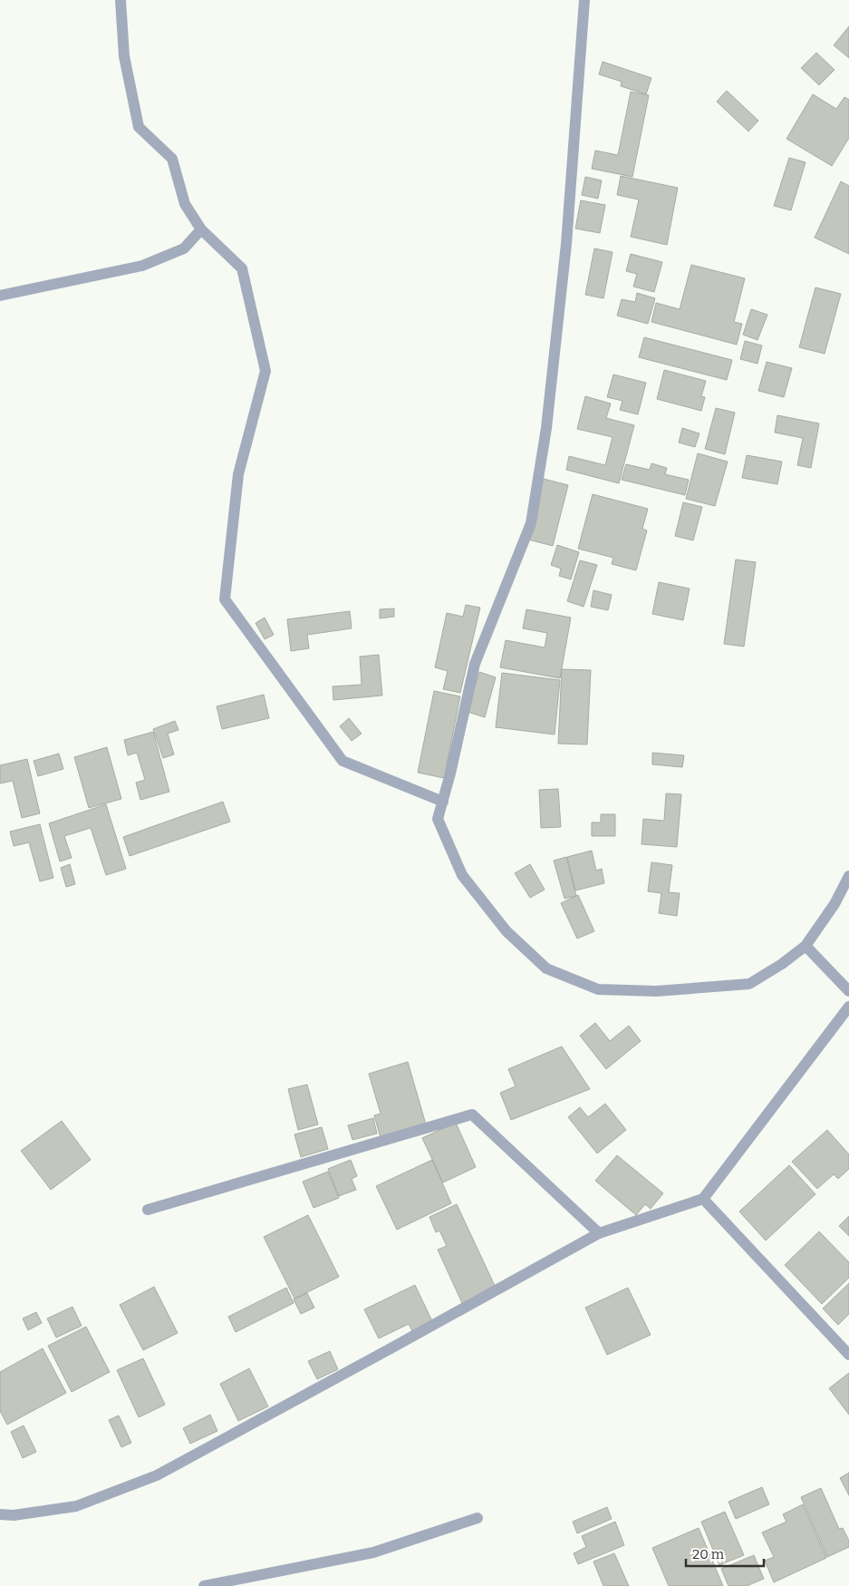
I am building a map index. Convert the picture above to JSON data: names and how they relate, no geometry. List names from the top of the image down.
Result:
{
  "scale_bar": "20 m"
}
